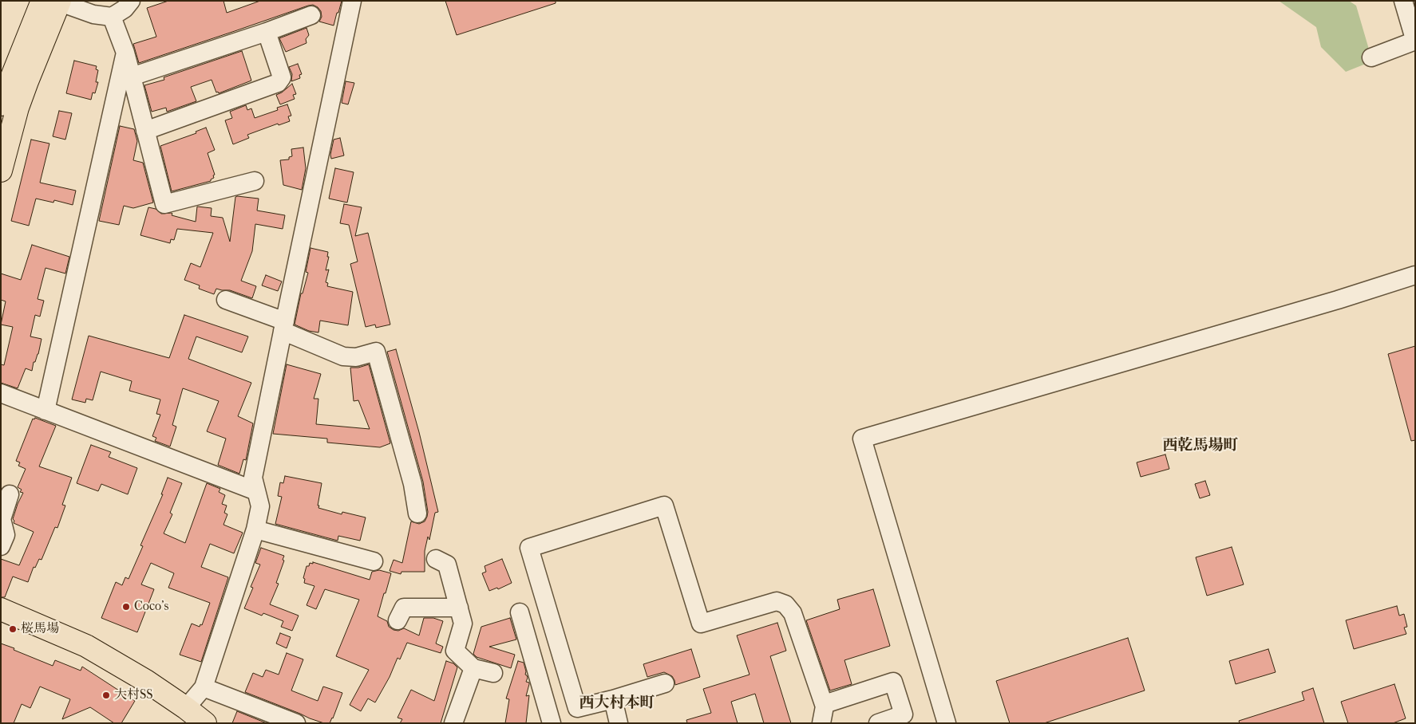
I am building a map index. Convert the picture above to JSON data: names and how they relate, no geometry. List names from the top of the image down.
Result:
{
  "districts": ["西乾馬場町", "西大村本町"],
  "places": ["Coco's", "桜馬場", "大村SS"]
}
